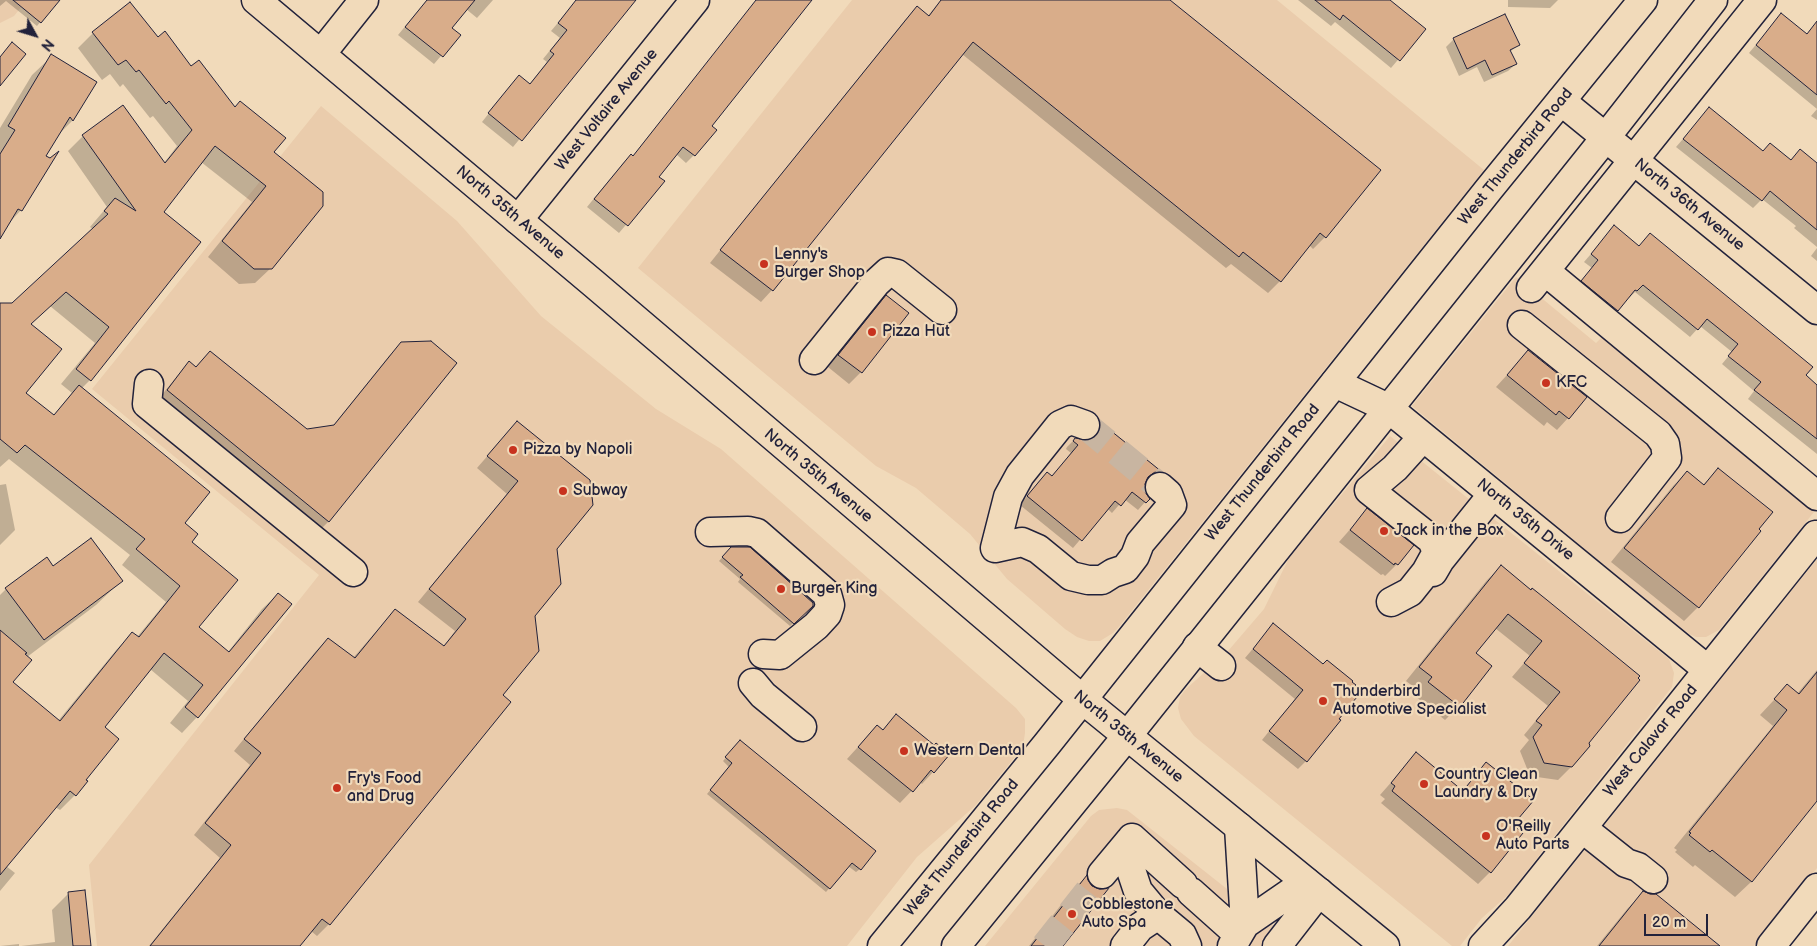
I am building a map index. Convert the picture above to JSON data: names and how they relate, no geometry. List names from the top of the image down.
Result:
{
  "streets": {
    "main road": [
      "West Voltaire Avenue",
      "West Thunderbird Road",
      "North 36th Avenue",
      "North 35th Avenue",
      "North 35th Drive",
      "West Calavar Road"
    ]
  },
  "crossings": [
    ["West Voltaire Avenue", "North 35th Avenue"],
    ["West Thunderbird Road", "North 36th Avenue"],
    ["West Thunderbird Road", "North 35th Avenue"],
    ["West Thunderbird Road", "North 35th Drive"],
    ["North 35th Drive", "West Calavar Road"]
  ],
  "places": [
    "Lenny's Burger Shop",
    "Pizza Hut",
    "KFC",
    "Pizza by Napoli",
    "Subway",
    "Jack in the Box",
    "Burger King",
    "Thunderbird Automotive Specialist",
    "Western Dental",
    "Country Clean Laundry & Dry",
    "Fry's Food and Drug",
    "O'Reilly Auto Parts",
    "Cobblestone Auto Spa"
  ],
  "scale_bar": "20 m",
  "north": "bottom right"
}
